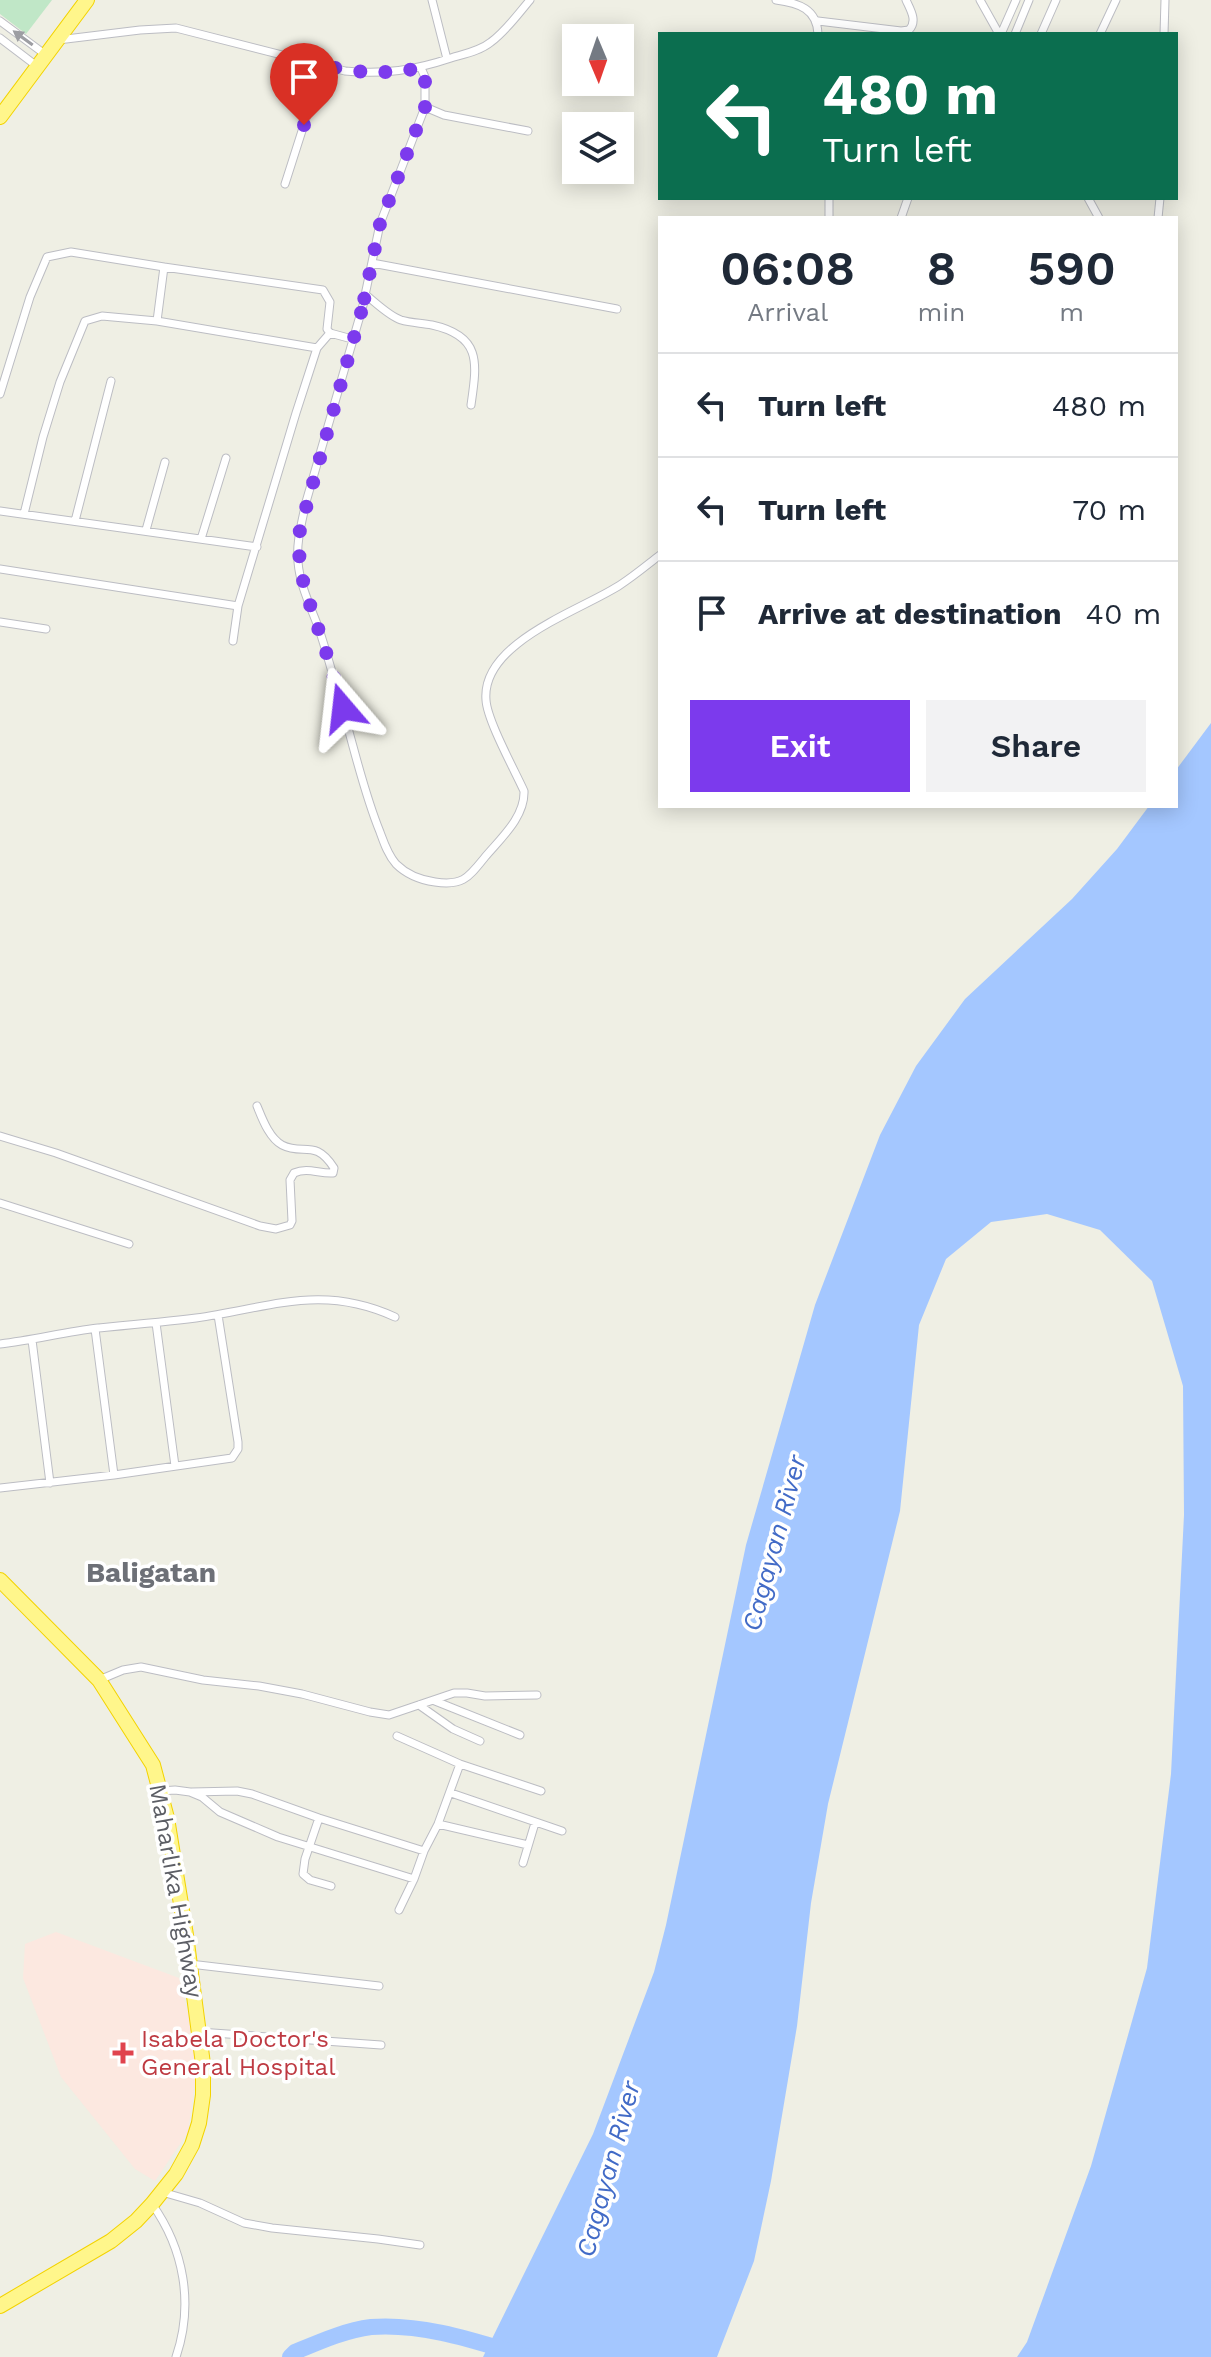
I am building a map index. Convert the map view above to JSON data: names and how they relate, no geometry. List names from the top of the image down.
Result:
{
  "streets": {
    "highway": ["Maharlika Highway"]
  },
  "districts": ["Baligatan"],
  "water": ["Cagayan River"],
  "places": {
    "health": ["Isabela Doctor's General Hospital"]
  },
  "north": "bottom",
  "page": {
    "turn": ["480 m", "Turn left"],
    "eta": [
      "06:08",
      "Arrival",
      "8",
      "min",
      "590",
      "m"
    ],
    "list": [
      {
        "name": "Turn left",
        "value": "480 m"
      },
      {
        "name": "Turn left",
        "value": "70 m"
      },
      {
        "name": "Arrive at destination",
        "value": "40 m"
      }
    ],
    "buttons": ["Exit", "Share"]
  }
}
